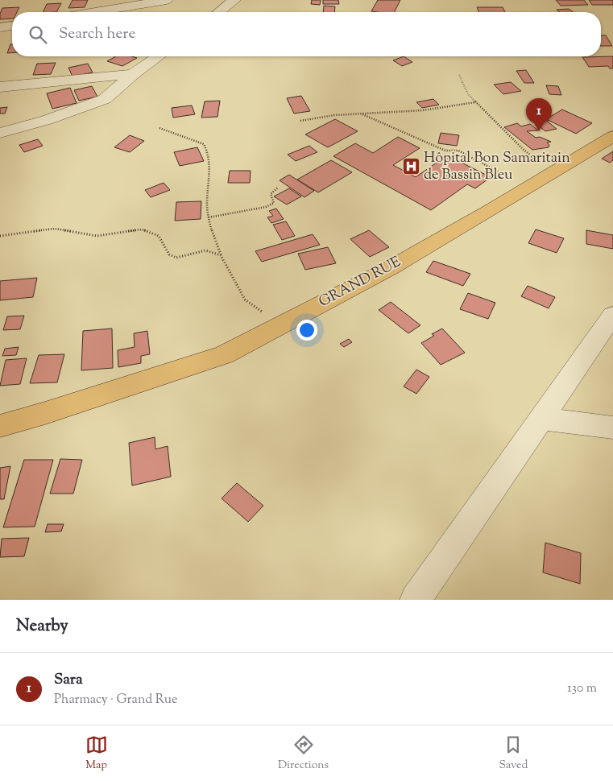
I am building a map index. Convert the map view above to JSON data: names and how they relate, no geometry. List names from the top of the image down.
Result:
{
  "streets": {
    "main road": ["GRAND RUE"]
  },
  "places": {
    "hospital": ["Hôpital Bon Samaritain de Bassin Bleu"]
  },
  "page": {
    "search": "Search here",
    "pins": "1",
    "heading": "Nearby",
    "list": [
      {
        "mark": "1",
        "name": "Sara",
        "note": "Pharmacy · Grand Rue",
        "value": "130 m"
      }
    ],
    "nav": ["Map", "Directions", "Saved"]
  }
}
